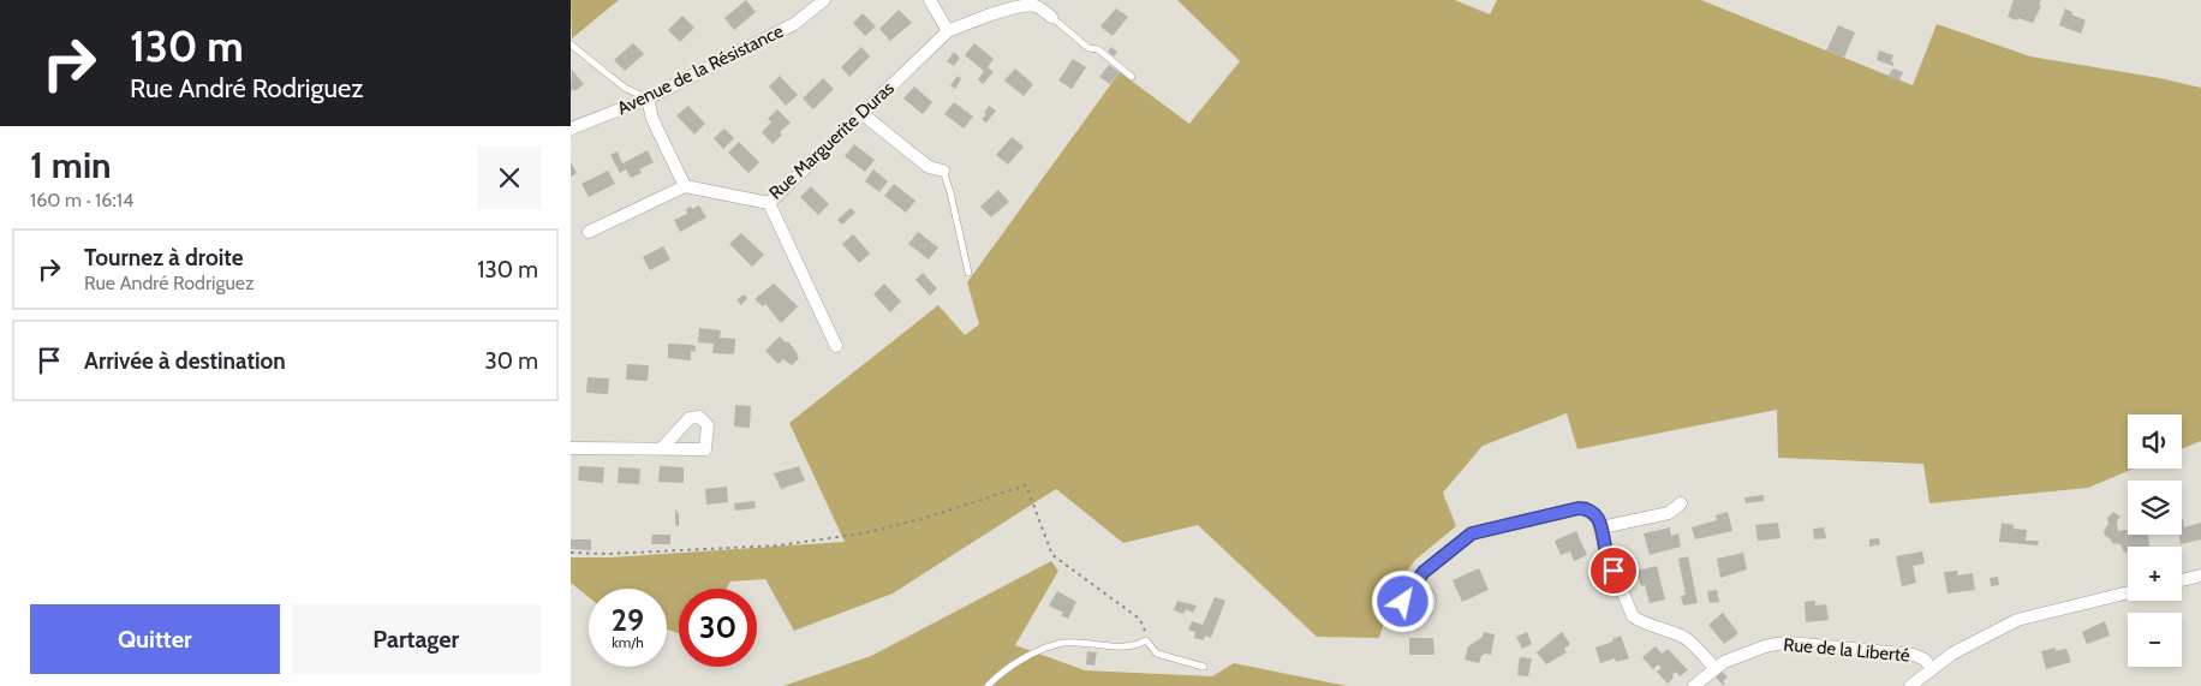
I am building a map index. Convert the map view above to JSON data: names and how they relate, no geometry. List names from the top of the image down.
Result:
{
  "streets": {
    "street": ["Avenue de la Résistance", "Rue Marguerite Duras", "Rue de la Liberté"]
  },
  "page": {
    "turn": ["130 m", "Rue André Rodriguez"],
    "heading": ["1 min", "160 m · 16:14"],
    "list": [
      {
        "name": "Tournez à droite",
        "note": "Rue André Rodriguez",
        "value": "130 m"
      },
      {
        "name": "Arrivée à destination",
        "value": "30 m"
      }
    ],
    "map_buttons": ["+", "−"],
    "speed": "29 km/h",
    "limit": "30",
    "buttons": ["Quitter", "Partager"]
  }
}
